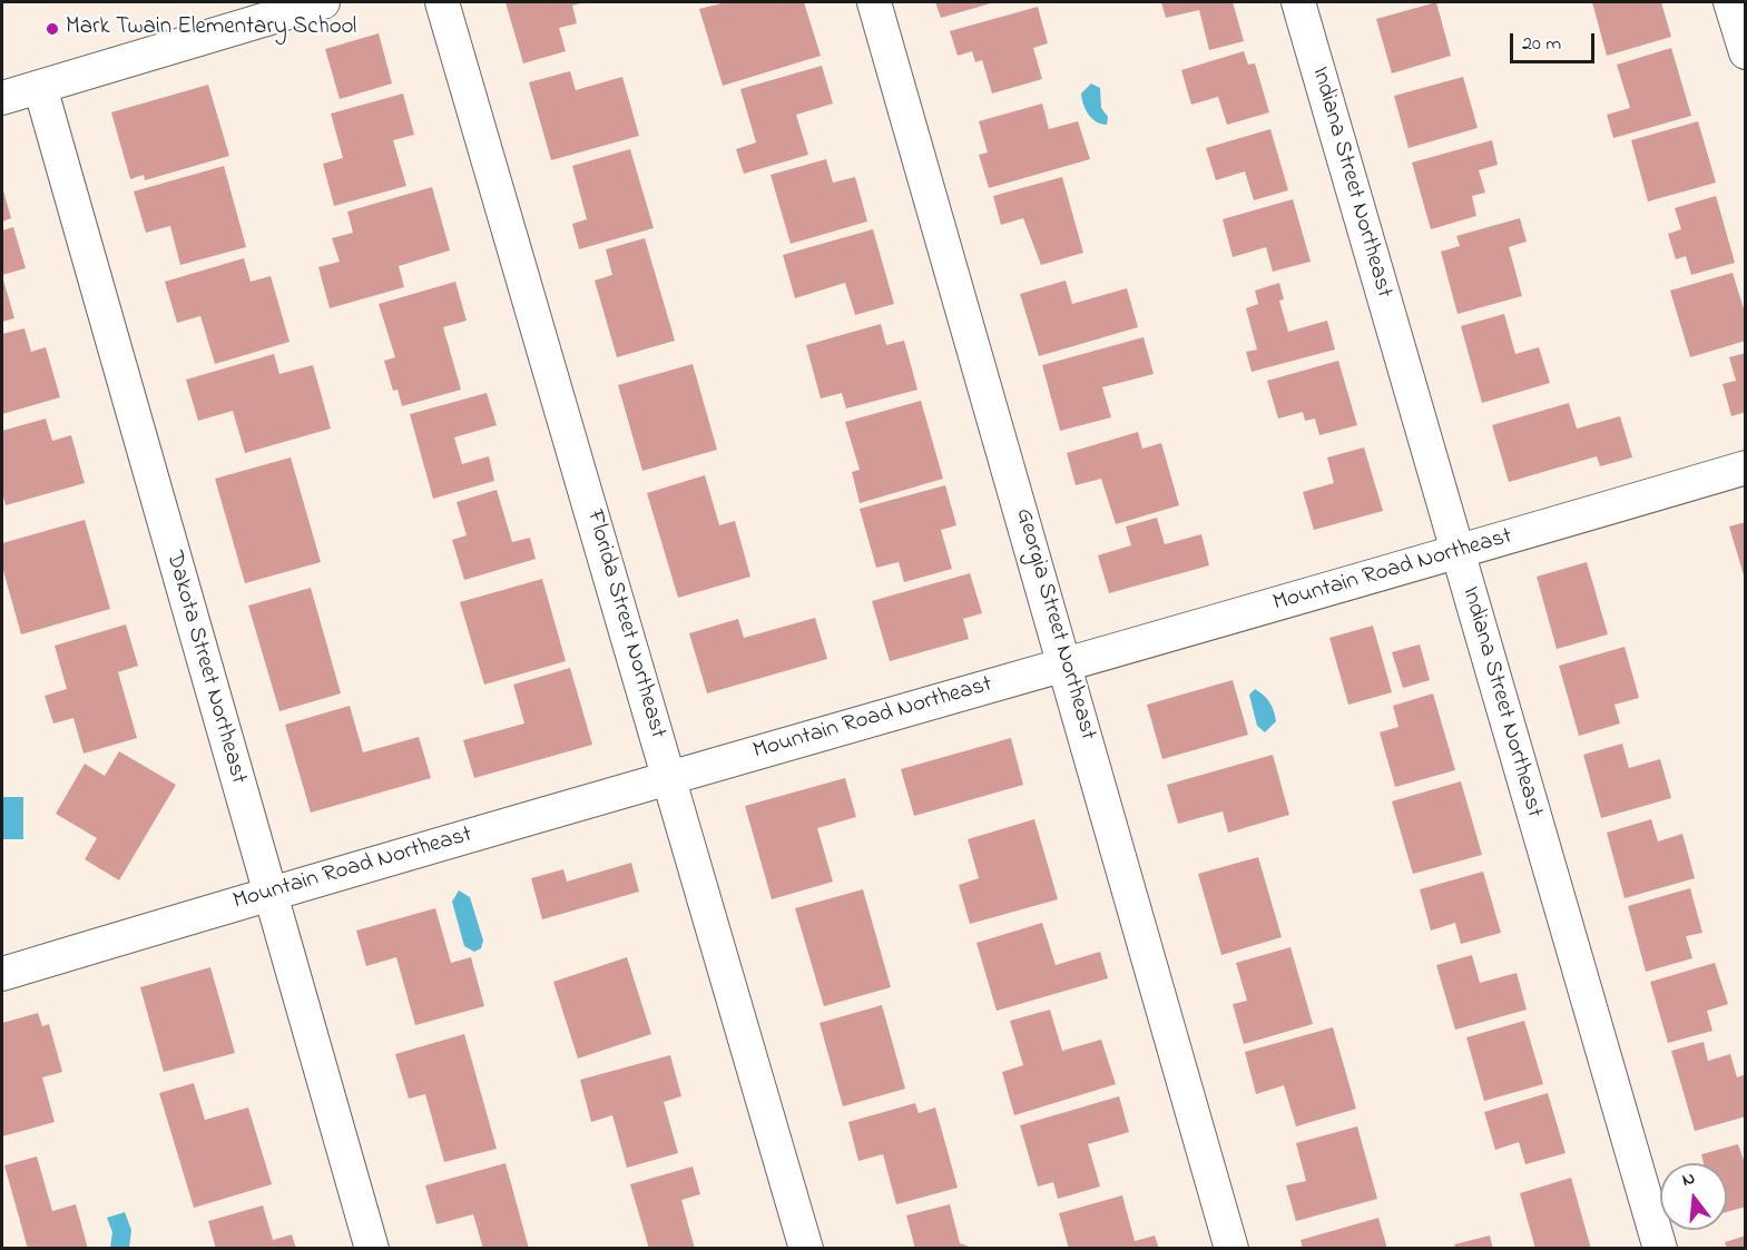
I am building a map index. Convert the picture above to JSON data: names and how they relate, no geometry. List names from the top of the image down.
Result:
{
  "streets": {
    "street": [
      "Indiana Street Northeast",
      "Mountain Road Northeast",
      "Florida Street Northeast",
      "Georgia Street Northeast",
      "Dakota Street Northeast"
    ]
  },
  "crossings": [
    ["Indiana Street Northeast", "Mountain Road Northeast"],
    ["Mountain Road Northeast", "Florida Street Northeast"],
    ["Mountain Road Northeast", "Georgia Street Northeast"],
    ["Mountain Road Northeast", "Dakota Street Northeast"]
  ],
  "places": ["Mark Twain Elementary School"],
  "scale_bar": "20 m",
  "north": "top"
}
